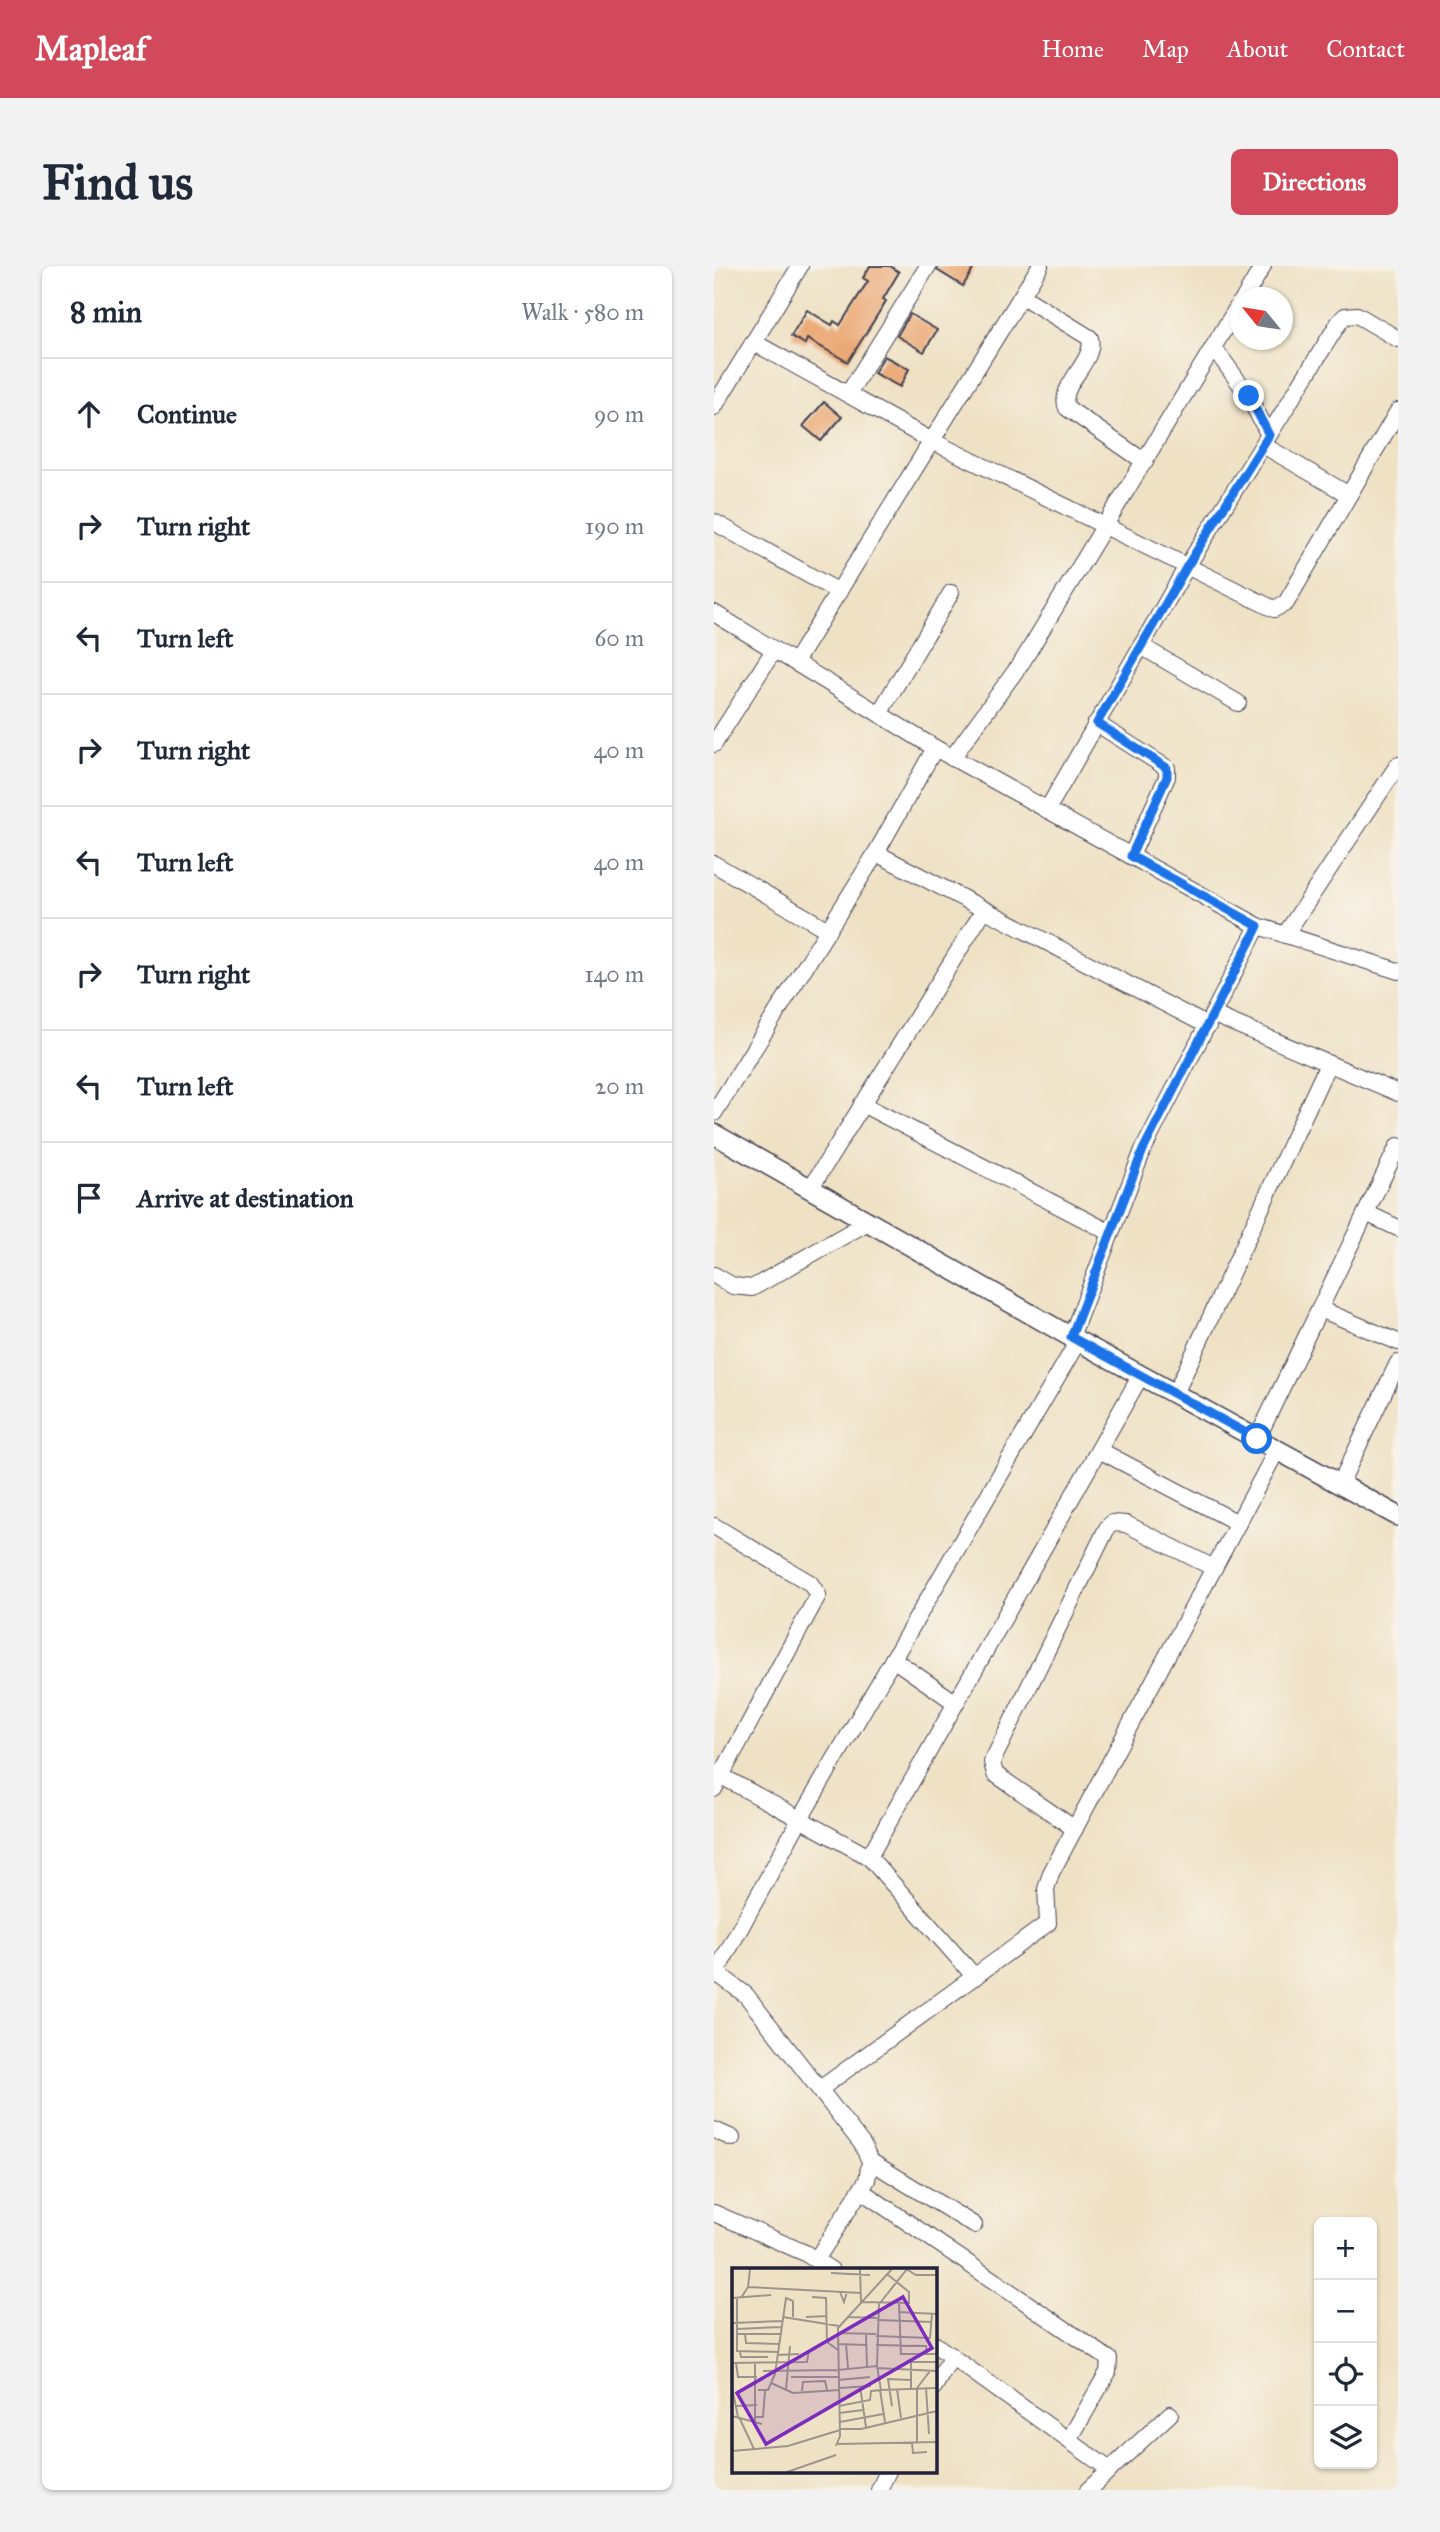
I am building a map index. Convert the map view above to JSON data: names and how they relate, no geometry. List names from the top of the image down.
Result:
{
  "north": "top left",
  "page": {
    "header": "Mapleaf",
    "nav": [
      "Home",
      "Map",
      "About",
      "Contact"
    ],
    "buttons": "Directions",
    "title": "Find us",
    "heading": ["8 min", "Walk · 580 m"],
    "list": [
      ["Continue", "90 m"],
      ["Turn right", "190 m"],
      ["Turn left", "60 m"],
      ["Turn right", "40 m"],
      ["Turn left", "40 m"],
      ["Turn right", "140 m"],
      ["Turn left", "20 m"],
      "Arrive at destination"
    ],
    "map_buttons": ["+", "−"]
  }
}
